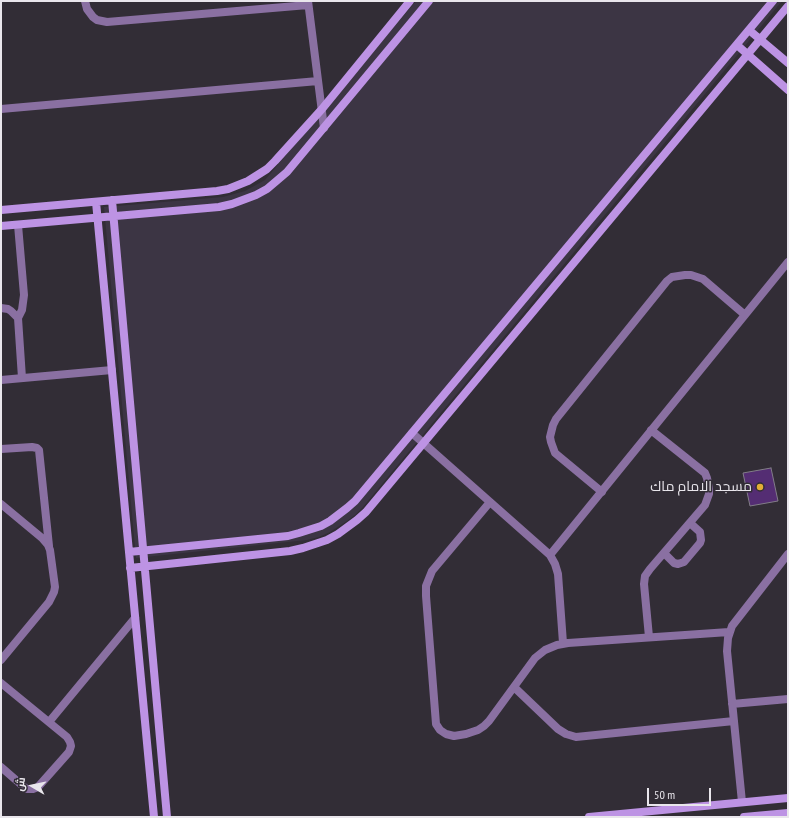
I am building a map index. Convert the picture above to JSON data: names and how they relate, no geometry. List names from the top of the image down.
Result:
{
  "places": ["مسجد الامام ماك"],
  "scale_bar": "50 m",
  "north": "left"
}
